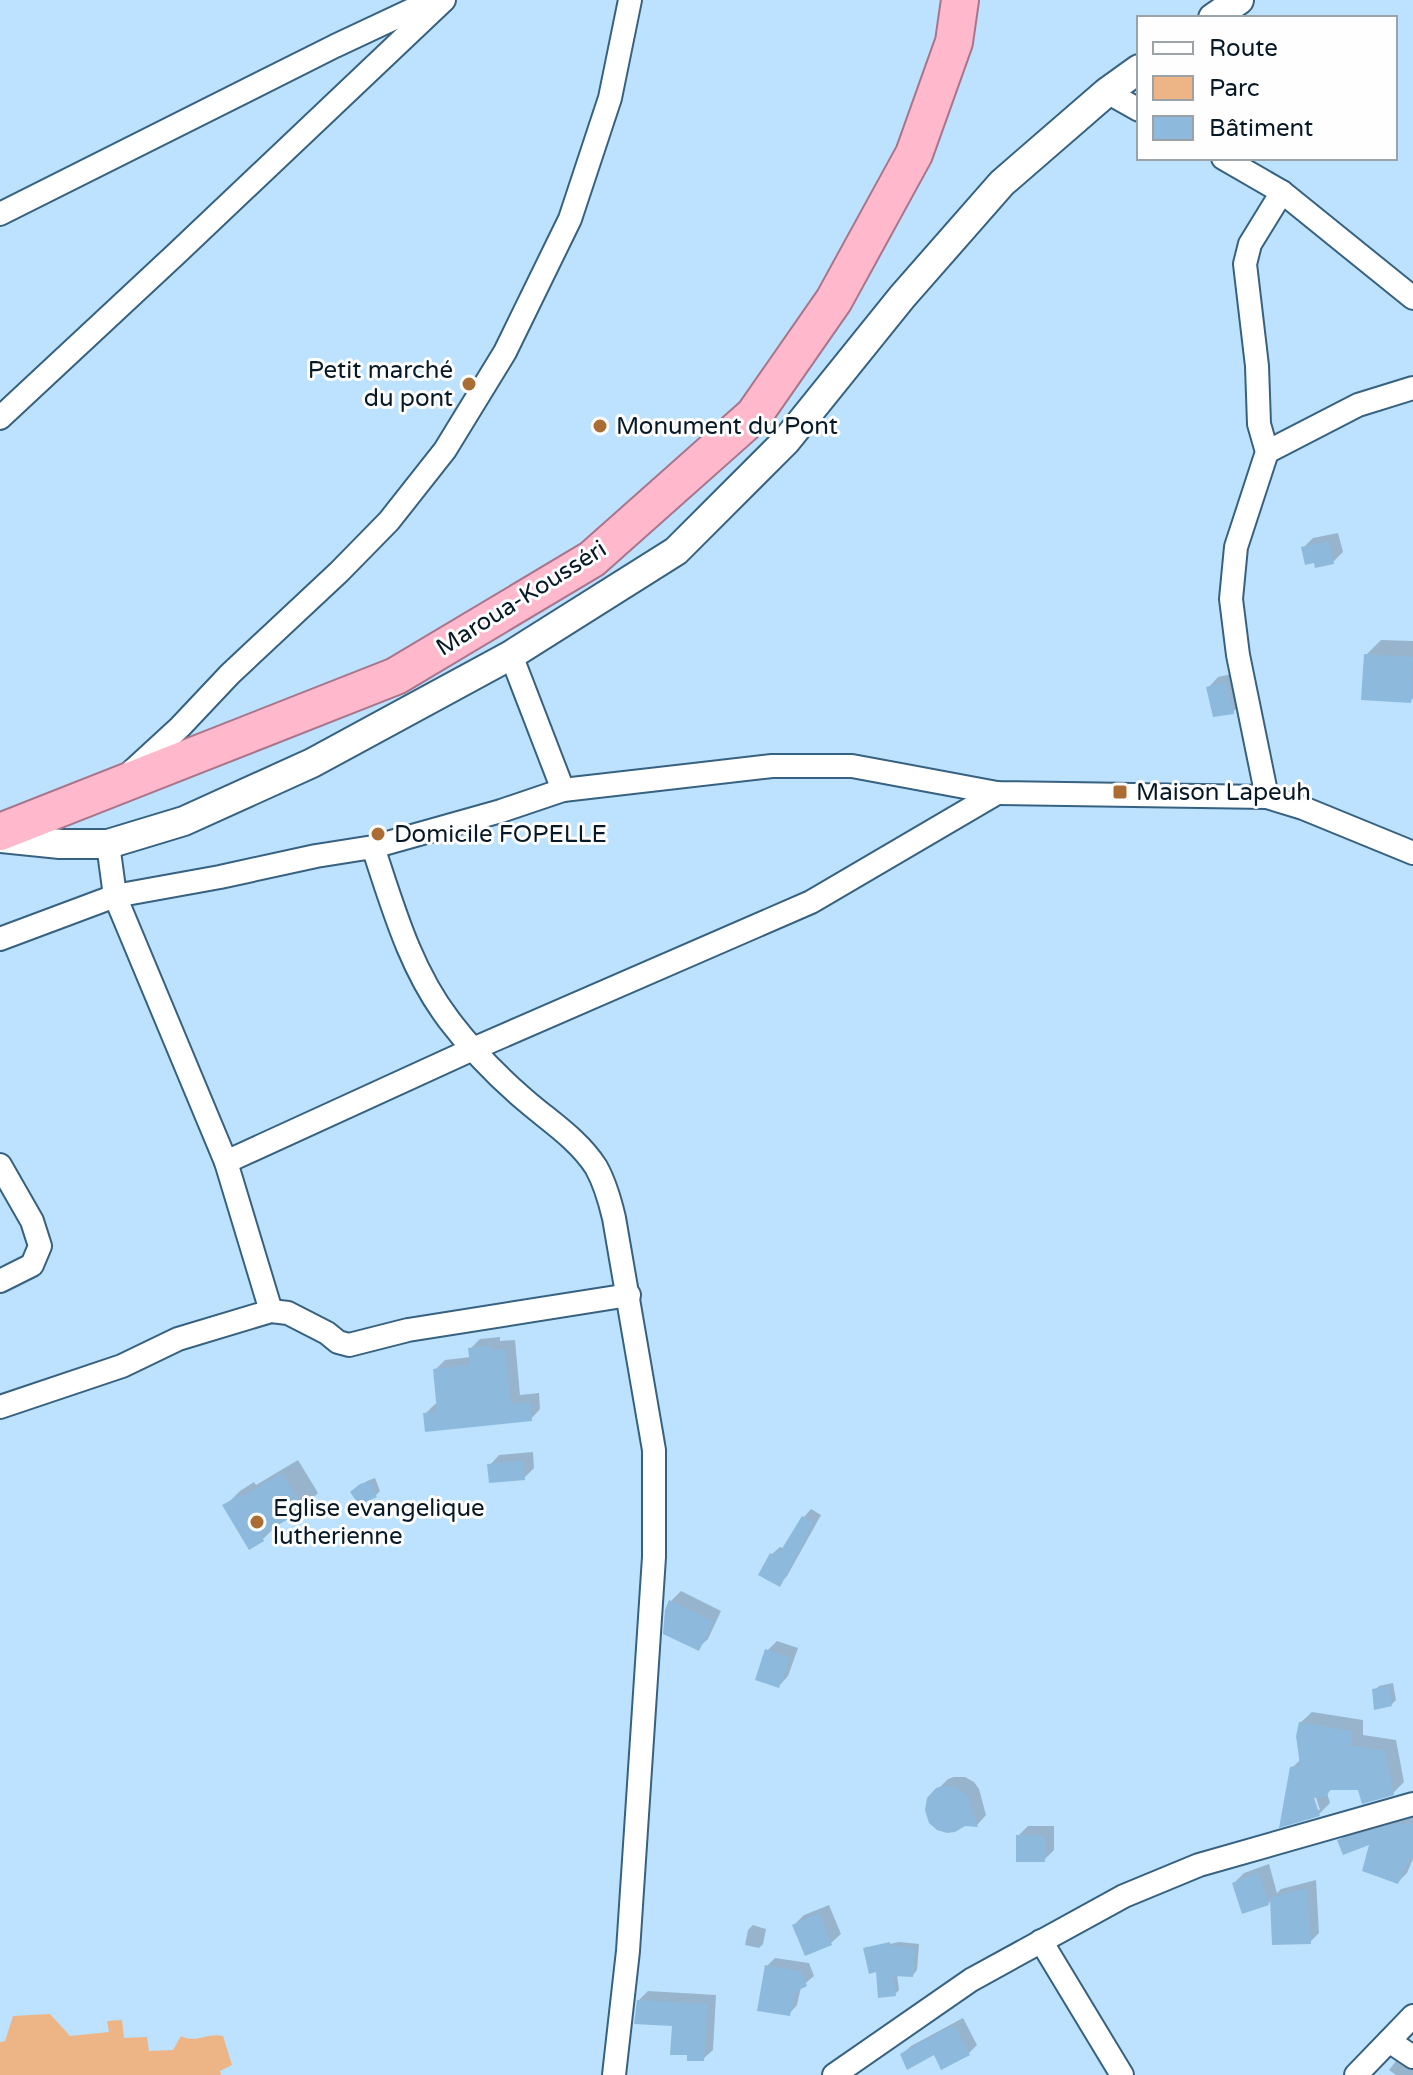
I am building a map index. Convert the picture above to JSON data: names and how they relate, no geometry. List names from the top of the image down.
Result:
{
  "streets": {
    "highway": ["Maroua-Kousséri"]
  },
  "places": {
    "other": [
      "Petit marché du pont",
      "Monument du Pont",
      "Domicile FOPELLE",
      "Eglise evangelique lutherienne"
    ],
    "transit": ["Maison Lapeuh"]
  },
  "legend": ["Route", "Parc", "Bâtiment"]
}
